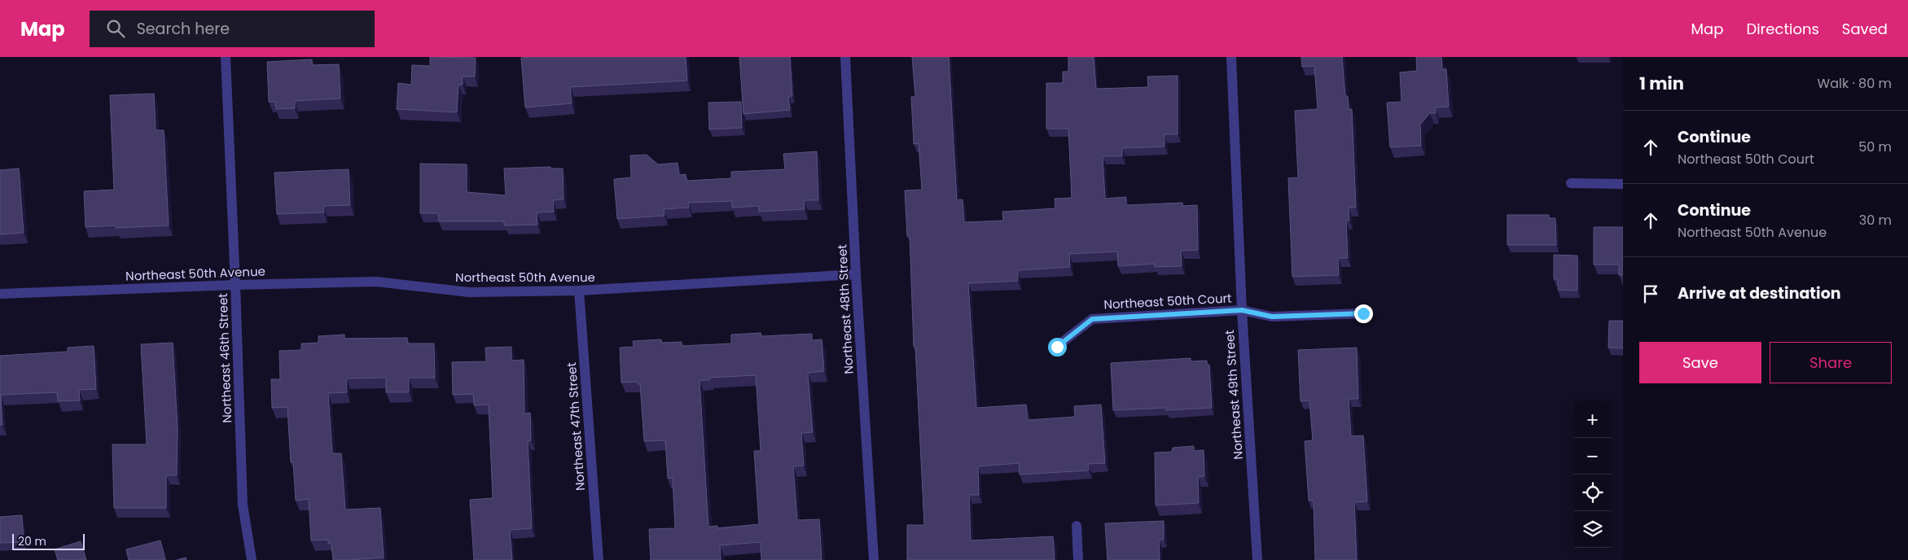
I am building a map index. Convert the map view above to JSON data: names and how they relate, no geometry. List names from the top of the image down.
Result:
{
  "streets": {
    "street": [
      "Northeast 50th Avenue",
      "Northeast 50th Court",
      "Northeast 48th Street",
      "Northeast 46th Street",
      "Northeast 49th Street",
      "Northeast 47th Street"
    ]
  },
  "crossings": [
    ["Northeast 50th Avenue", "Northeast 48th Street"],
    ["Northeast 50th Avenue", "Northeast 46th Street"],
    ["Northeast 50th Avenue", "Northeast 47th Street"],
    ["Northeast 50th Court", "Northeast 49th Street"]
  ],
  "scale_bar": "20 m",
  "page": {
    "header": "Map",
    "search": "Search here",
    "nav": ["Map", "Directions", "Saved"],
    "heading": ["1 min", "Walk · 80 m"],
    "list": [
      ["Continue", "Northeast 50th Court", "50 m"],
      ["Continue", "Northeast 50th Avenue", "30 m"],
      "Arrive at destination"
    ],
    "buttons": ["Save", "Share"],
    "map_buttons": ["+", "−"],
    "scale": "20 m"
  }
}
